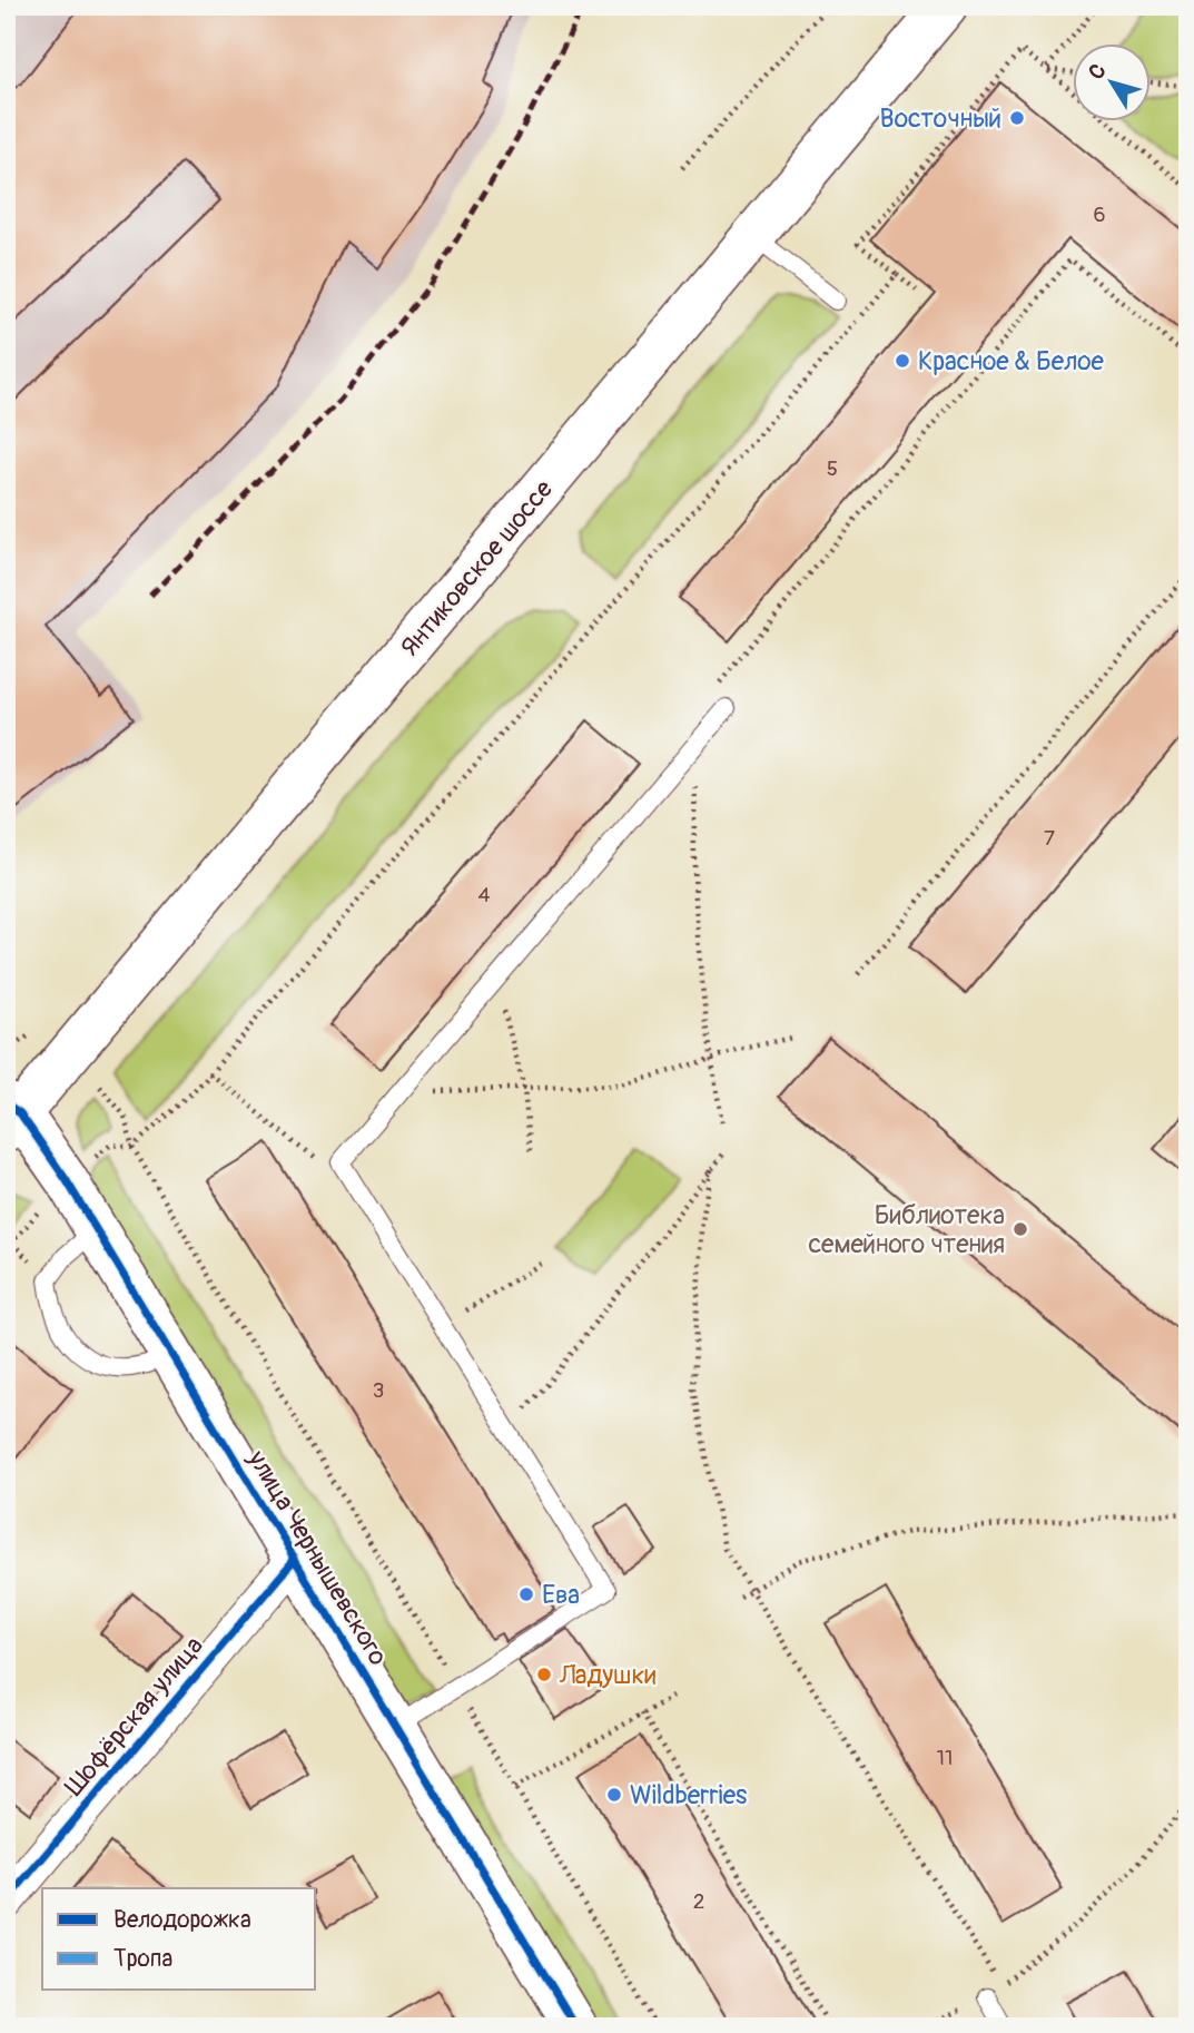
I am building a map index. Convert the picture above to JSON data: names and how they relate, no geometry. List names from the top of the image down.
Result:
{
  "streets": {
    "main road": ["Янтиковское шоссе", "улица Чернышевского"],
    "street": ["Шофёрская улица"]
  },
  "crossings": [
    ["Янтиковское шоссе", "улица Чернышевского"],
    ["улица Чернышевского", "Шофёрская улица"]
  ],
  "places": [
    "Восточный",
    "Красное & Белое",
    "Библиотека семейного чтения",
    "Ева",
    "Ладушки",
    "Wildberries"
  ],
  "house_numbers": [
    "6",
    "5",
    "7",
    "4",
    "3",
    "11",
    "2"
  ],
  "legend": ["Велодорожка", "Тропа"],
  "north": "top left"
}
